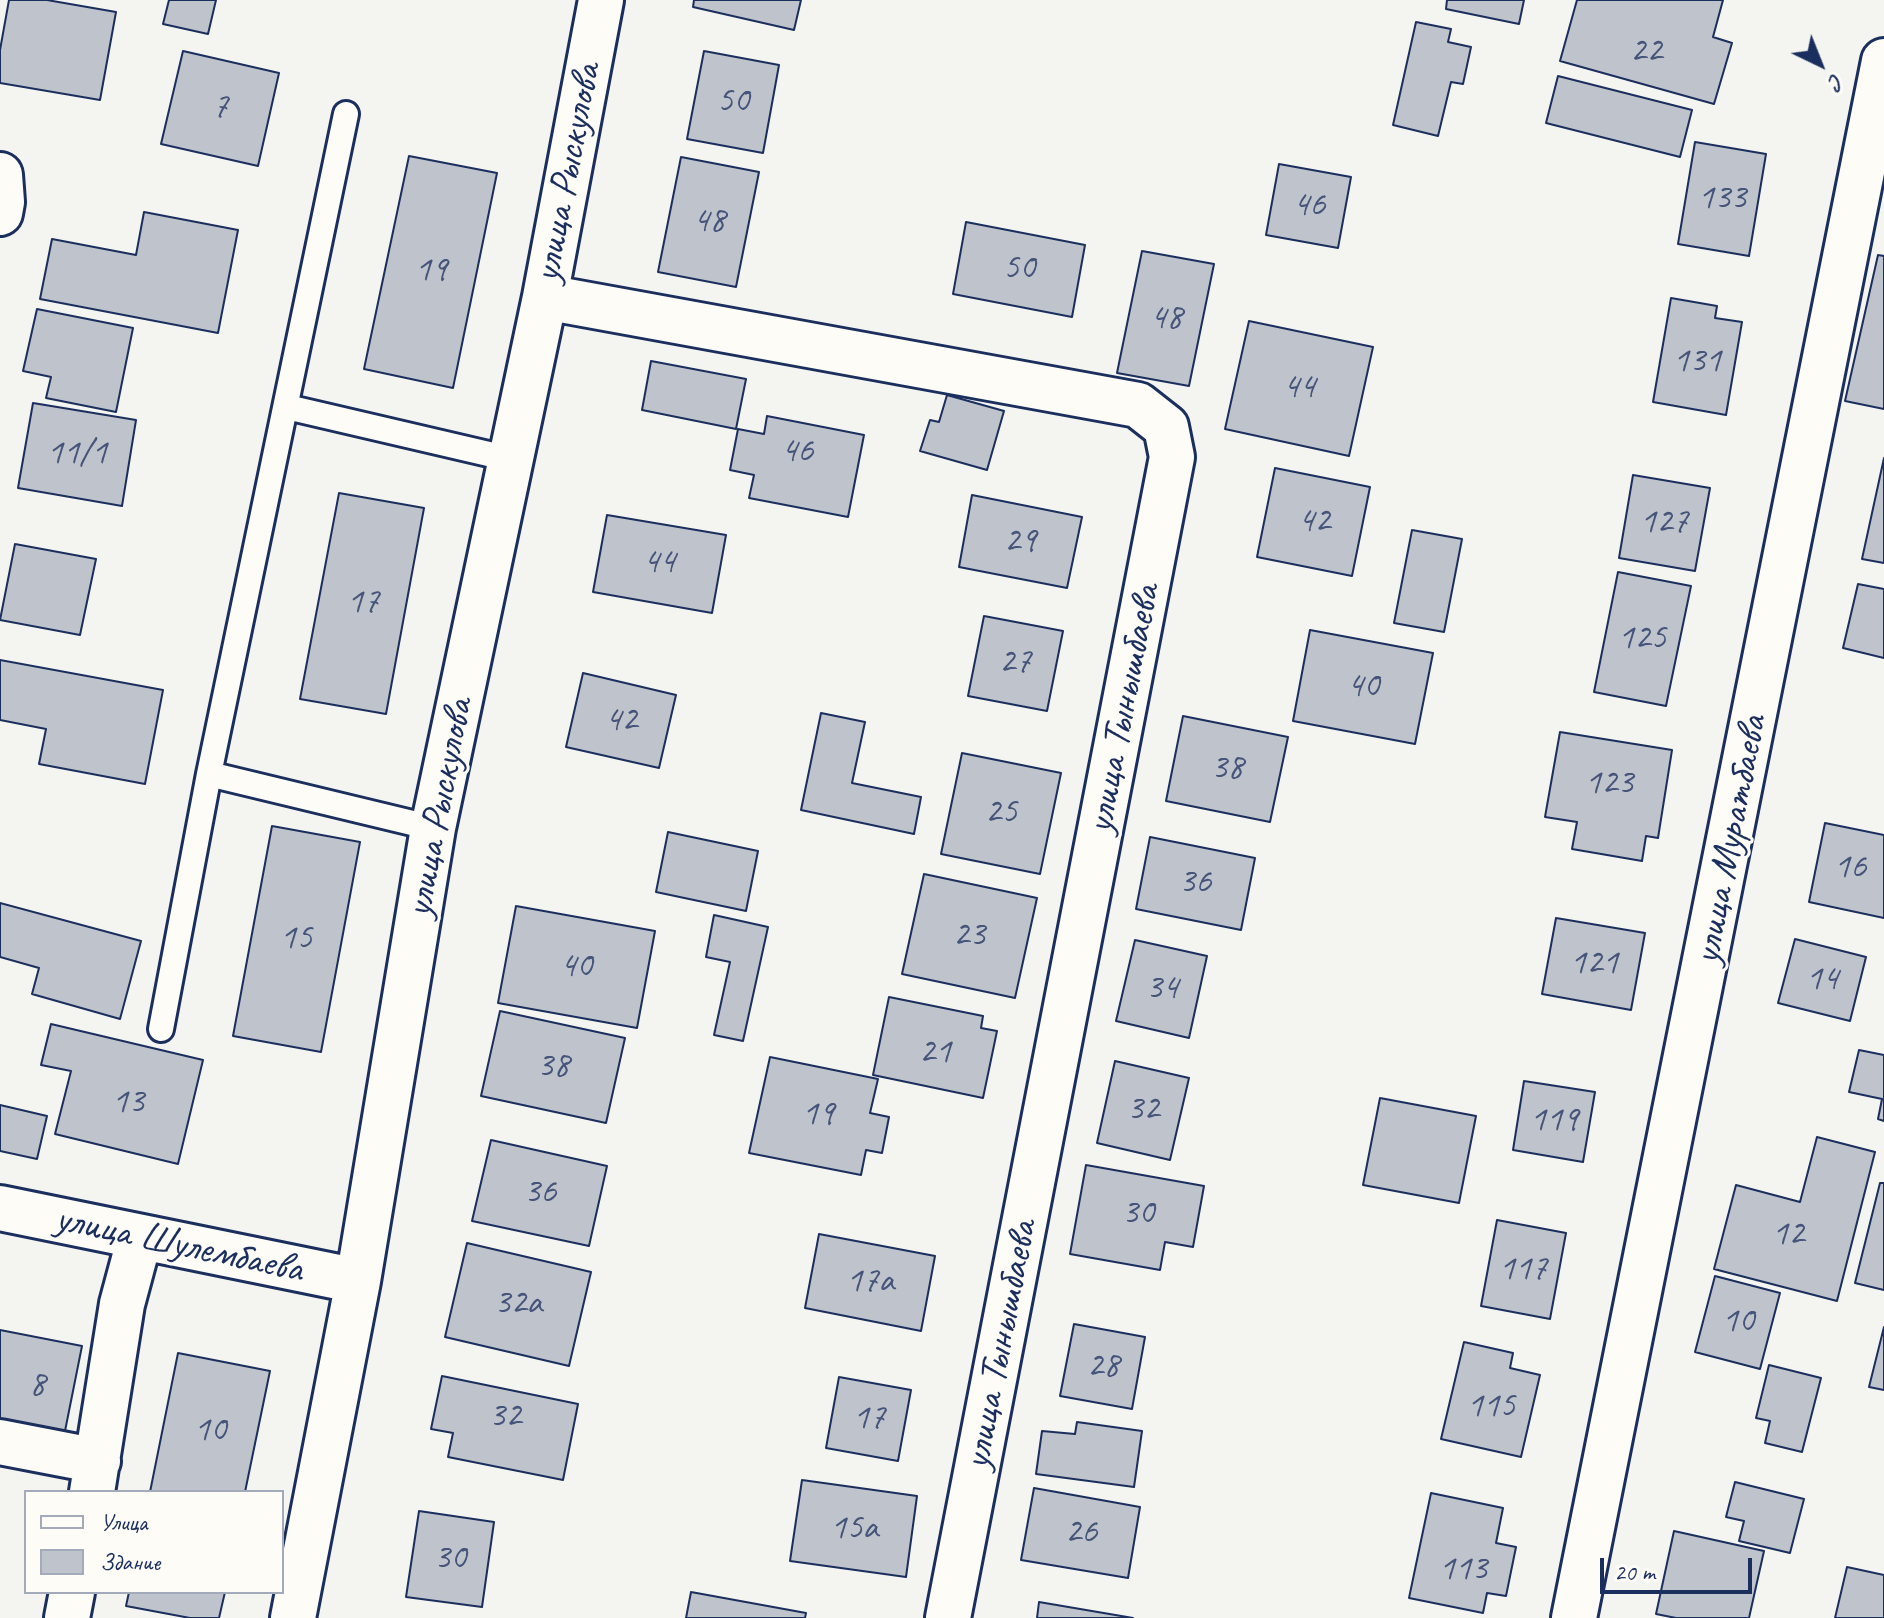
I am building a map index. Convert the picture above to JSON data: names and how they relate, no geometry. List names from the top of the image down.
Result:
{
  "streets": {
    "street": [
      "улица Рыскулова",
      "улица Тынышбаева",
      "улица Муратбаева",
      "улица Шулембаева"
    ]
  },
  "crossings": [
    ["улица Рыскулова", "улица Тынышбаева"],
    ["улица Рыскулова", "улица Шулембаева"]
  ],
  "house_numbers": [
    "22",
    "50",
    "7",
    "133",
    "46",
    "48",
    "50",
    "19",
    "48",
    "131",
    "44",
    "46",
    "11/1",
    "42",
    "127",
    "29",
    "44",
    "17",
    "125",
    "27",
    "40",
    "42",
    "38",
    "123",
    "25",
    "16",
    "36",
    "23",
    "15",
    "121",
    "40",
    "14",
    "34",
    "21",
    "38",
    "13",
    "32",
    "19",
    "119",
    "36",
    "30",
    "12",
    "117",
    "17а",
    "32а",
    "10",
    "28",
    "8",
    "115",
    "32",
    "17",
    "10",
    "15а",
    "26",
    "30",
    "113"
  ],
  "legend": ["Улица", "Здание"],
  "scale_bar": "20 m",
  "north": "bottom right"
}
